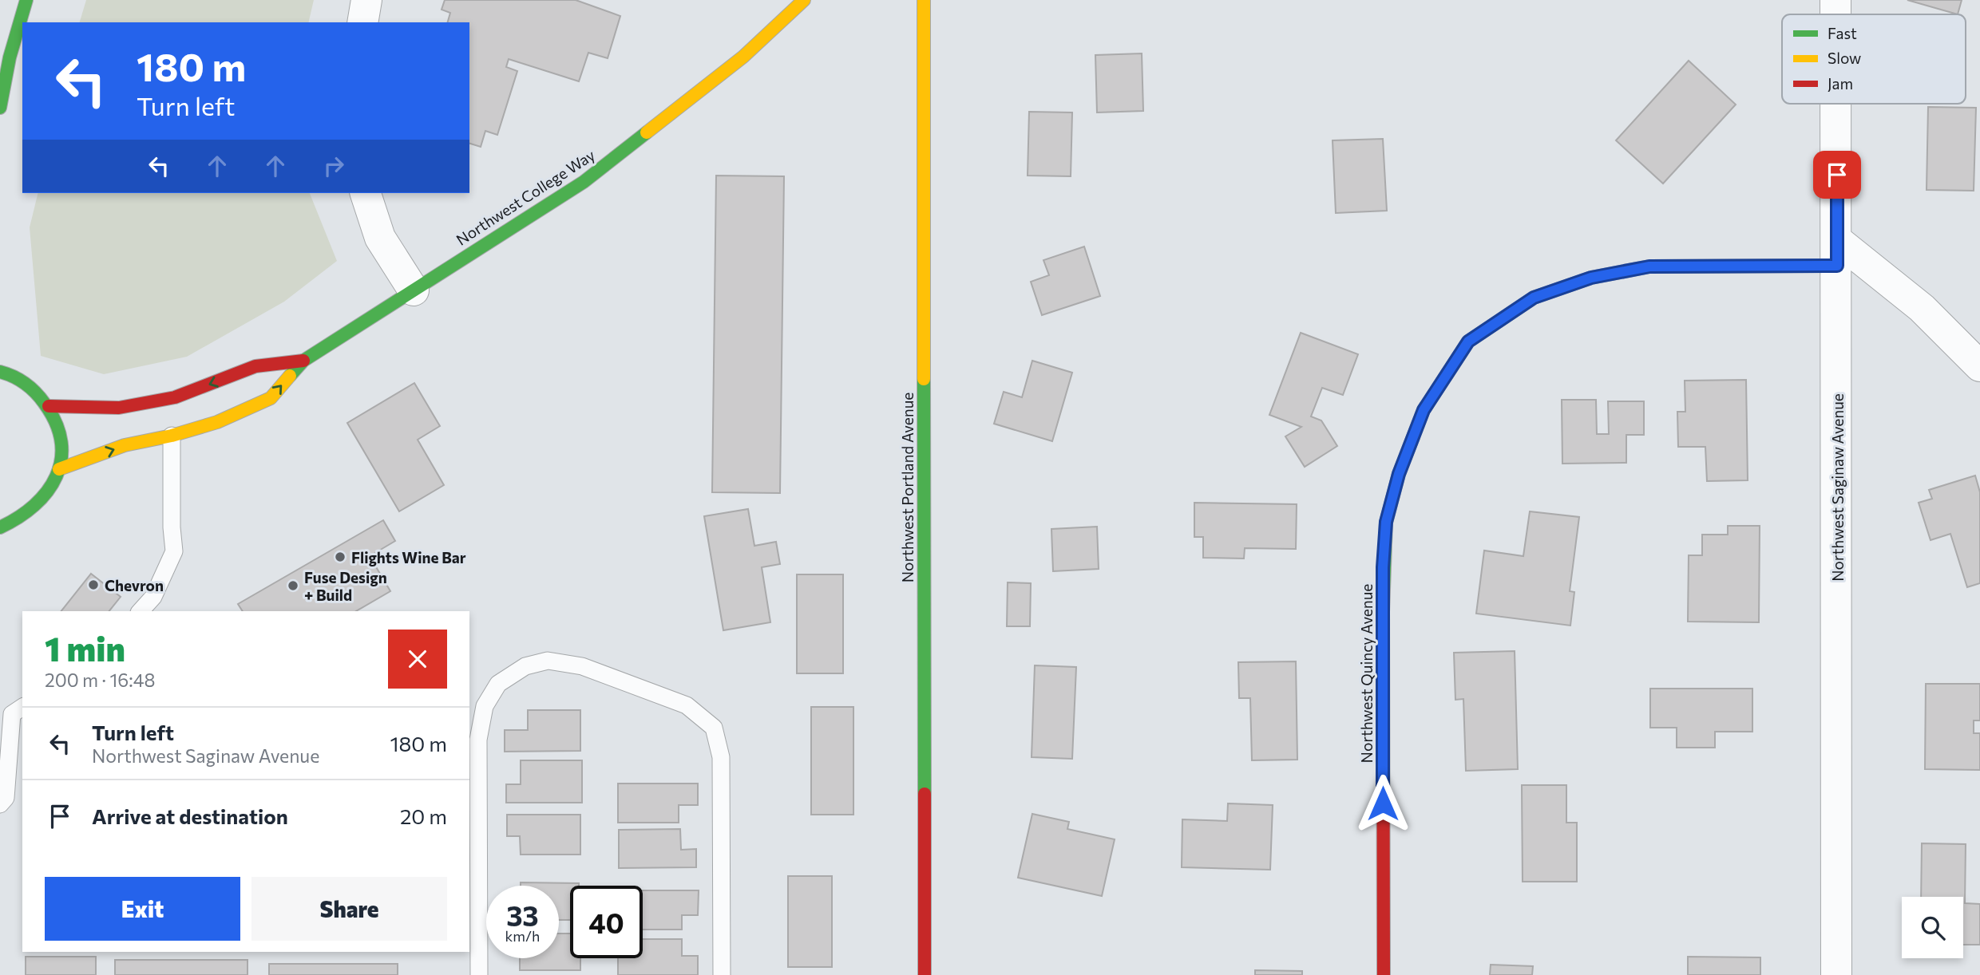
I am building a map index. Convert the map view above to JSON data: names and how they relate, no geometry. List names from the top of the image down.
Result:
{
  "streets": {
    "street": [
      "Northwest College Way",
      "Northwest Portland Avenue",
      "Northwest Saginaw Avenue",
      "Northwest Quincy Avenue"
    ]
  },
  "crossings": [
    ["Northwest Saginaw Avenue", "Northwest Quincy Avenue"]
  ],
  "places": ["Flights Wine Bar", "Chevron", "Fuse Design + Build"],
  "legend": ["Fast", "Slow", "Jam"],
  "page": {
    "turn": ["180 m", "Turn left"],
    "heading": ["1 min", "200 m · 16:48"],
    "list": [
      {
        "name": "Turn left",
        "note": "Northwest Saginaw Avenue",
        "value": "180 m"
      },
      {
        "name": "Arrive at destination",
        "value": "20 m"
      }
    ],
    "buttons": ["Exit", "Share"],
    "speed": "33 km/h",
    "limit": "40"
  }
}
